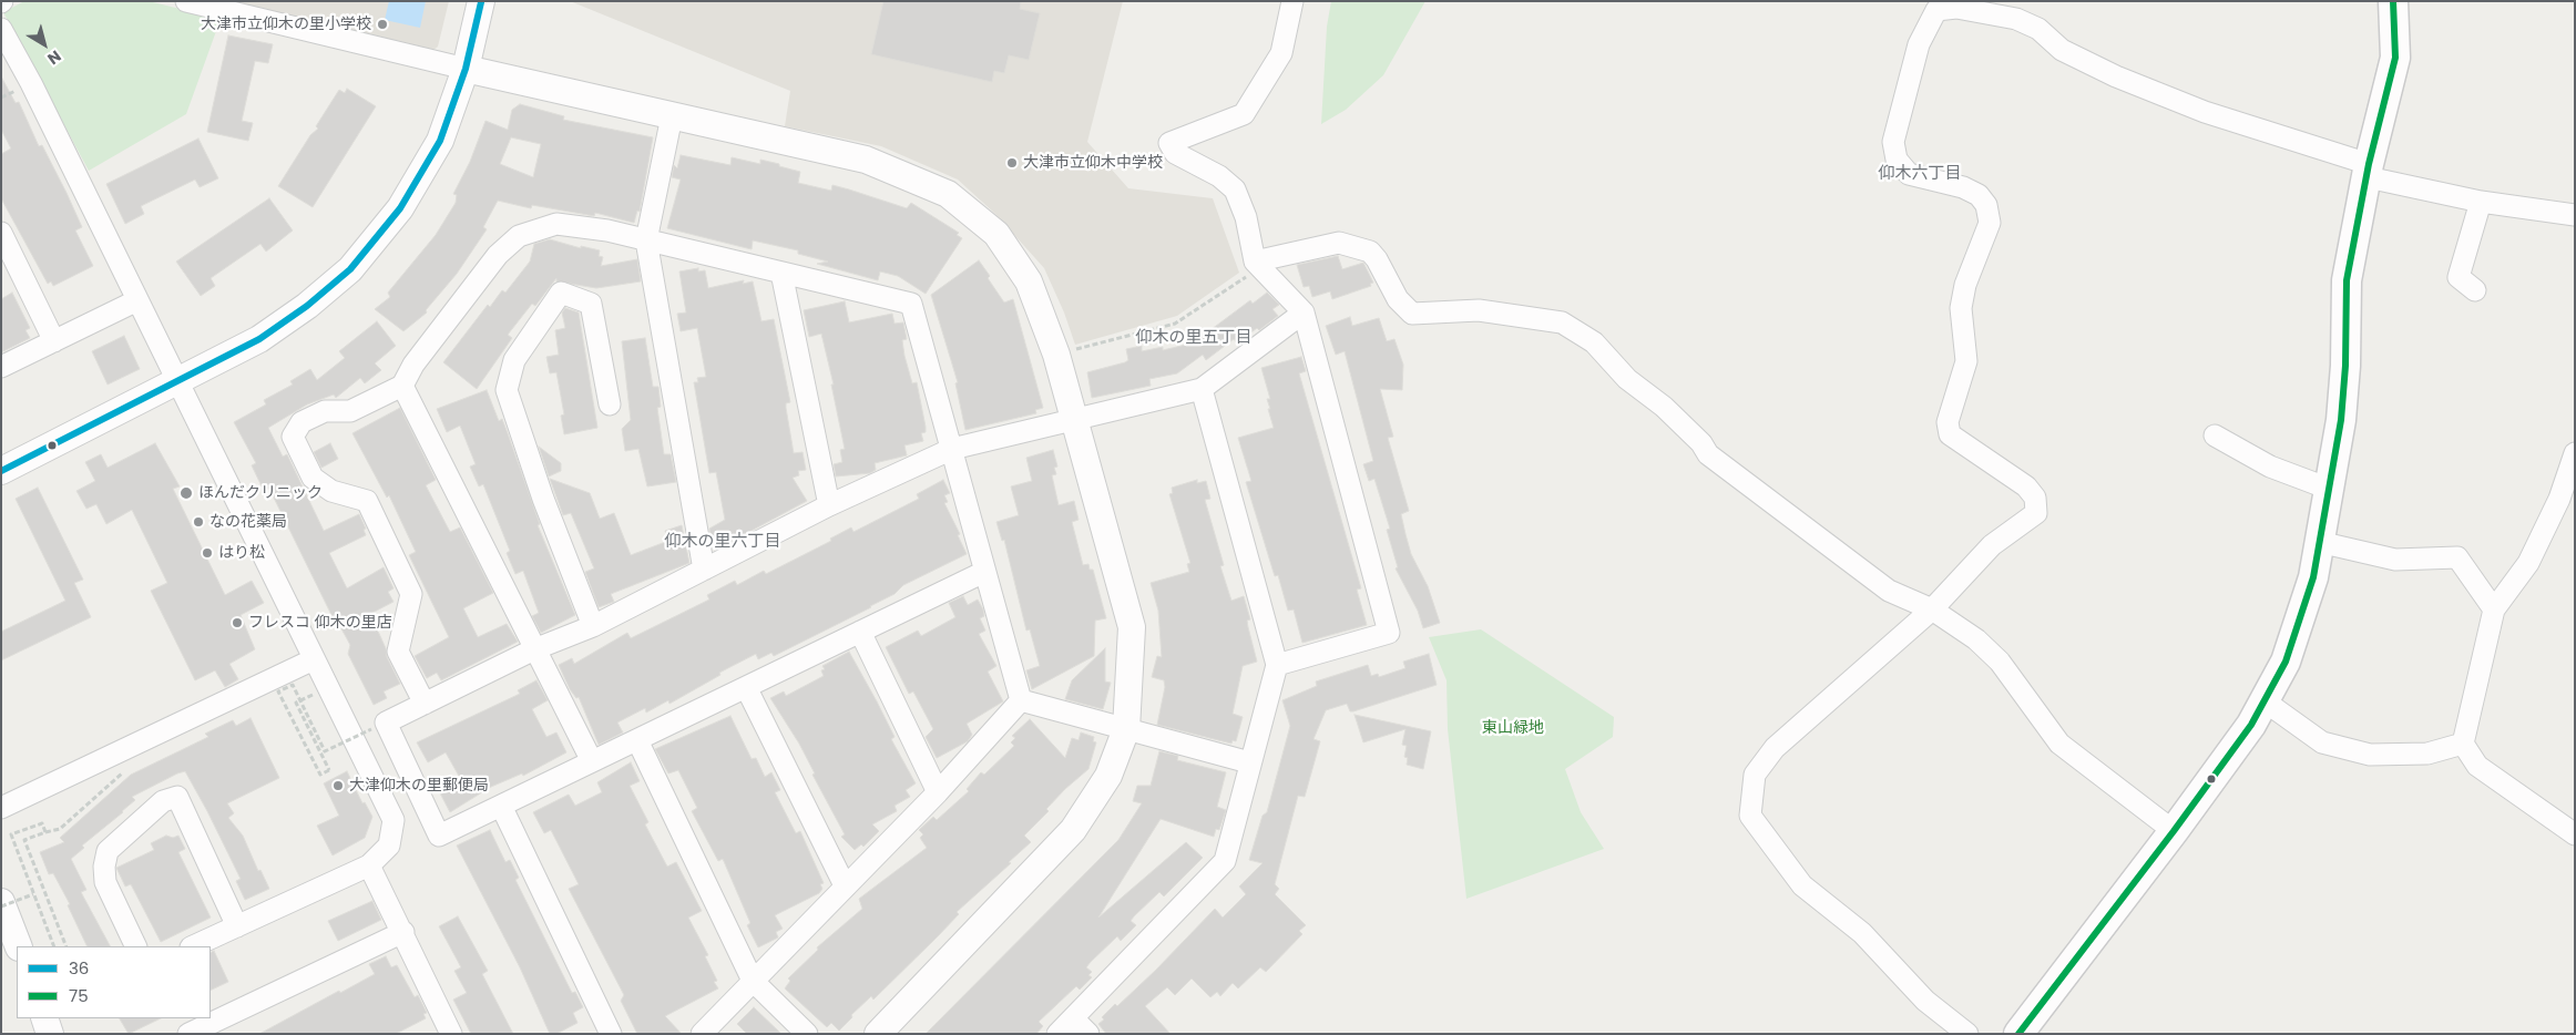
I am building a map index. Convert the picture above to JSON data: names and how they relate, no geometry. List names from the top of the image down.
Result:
{
  "districts": ["仰木六丁目", "仰木の里五丁目", "仰木の里六丁目"],
  "parks": ["東山緑地"],
  "places": [
    "大津市立仰木の里小学校",
    "大津市立仰木中学校",
    "ほんだクリニック",
    "なの花薬局",
    "はり松",
    "フレスコ 仰木の里店",
    "大津仰木の里郵便局"
  ],
  "lines": ["transit line 75", "transit line 36"],
  "legend": ["36", "75"],
  "north": "bottom right"
}
